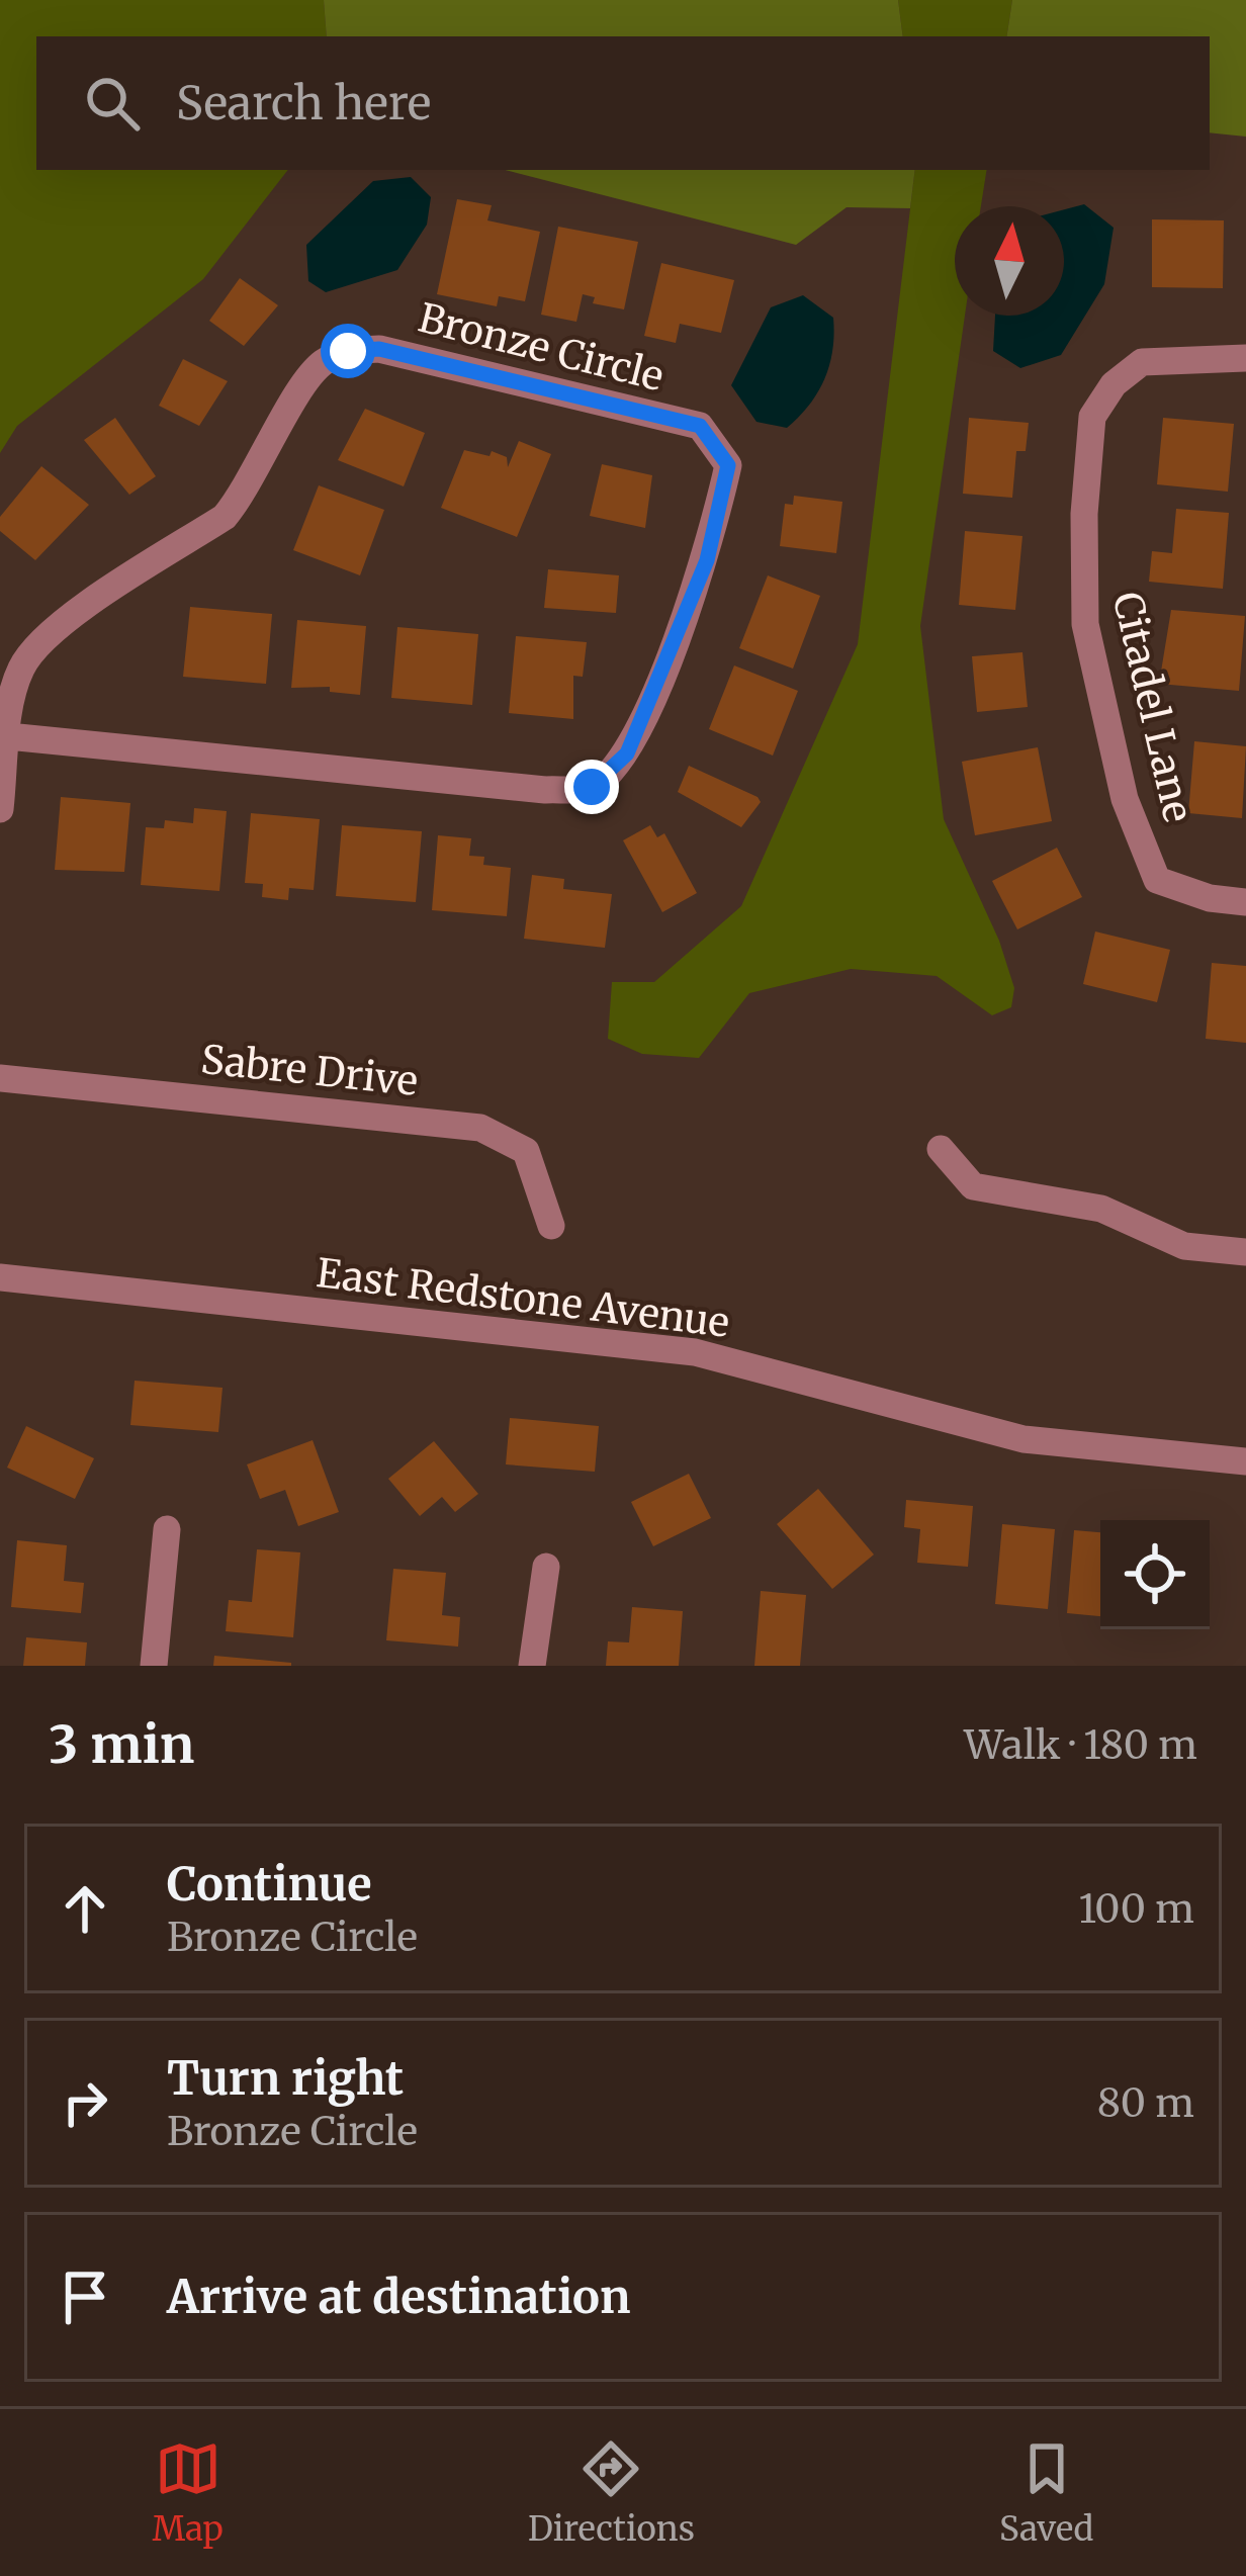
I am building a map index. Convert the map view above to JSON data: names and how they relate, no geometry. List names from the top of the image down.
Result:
{
  "streets": {
    "street": [
      "Bronze Circle",
      "Citadel Lane",
      "Sabre Drive",
      "East Redstone Avenue"
    ]
  },
  "north": "top",
  "page": {
    "search": "Search here",
    "heading": ["3 min", "Walk · 180 m"],
    "list": [
      ["Continue", "Bronze Circle", "100 m"],
      ["Turn right", "Bronze Circle", "80 m"],
      "Arrive at destination"
    ],
    "nav": ["Map", "Directions", "Saved"]
  }
}
